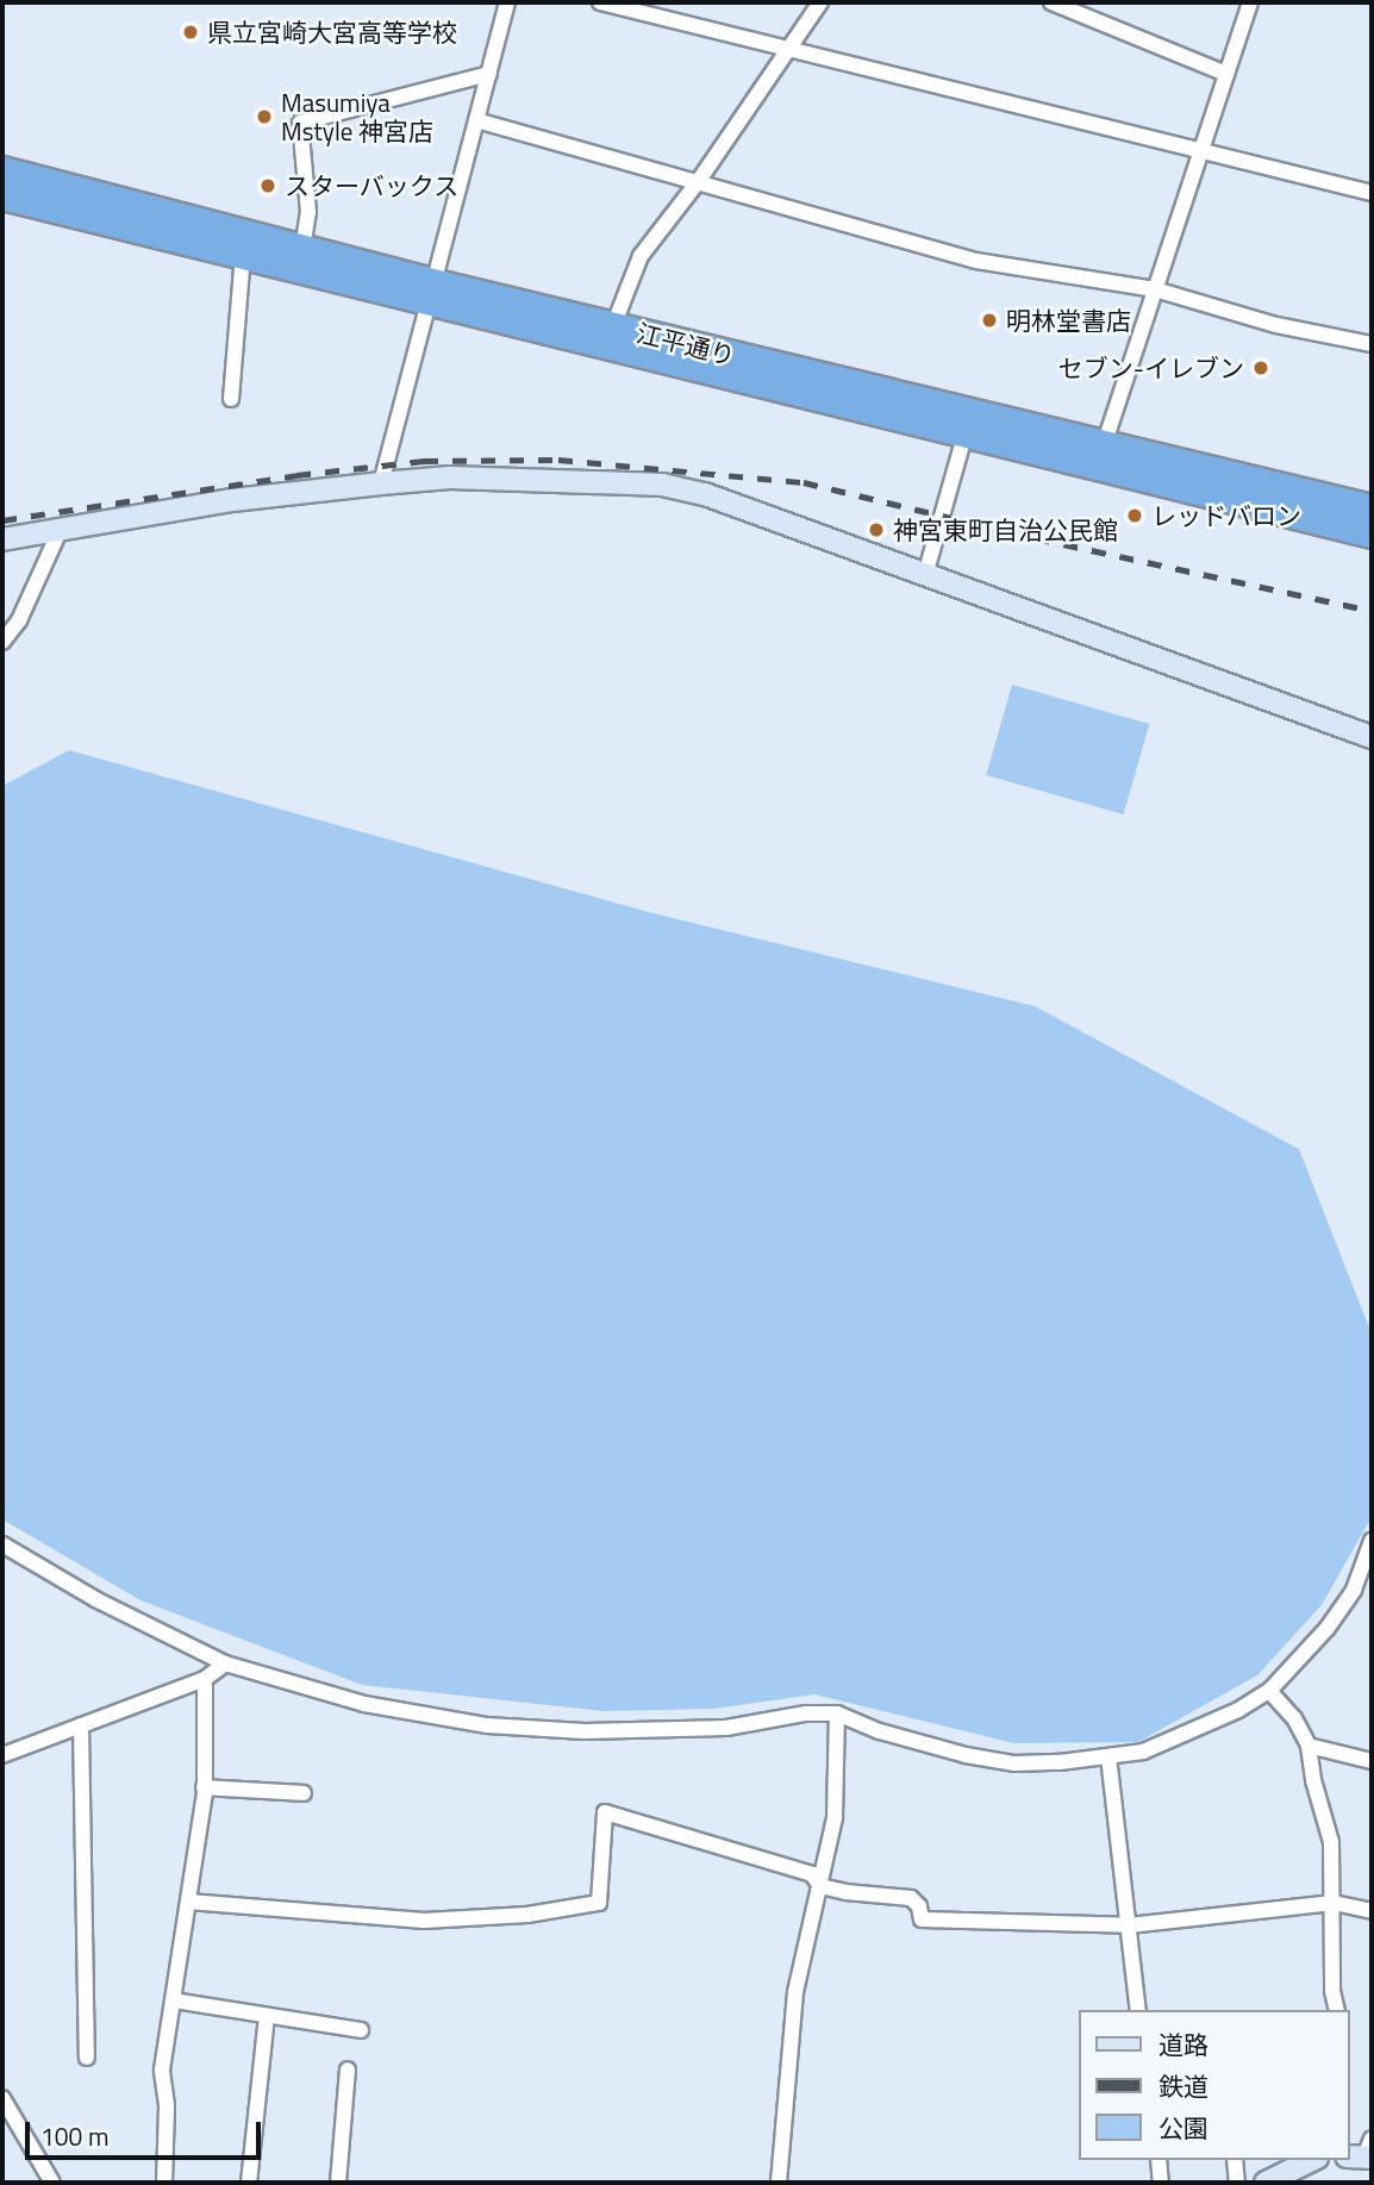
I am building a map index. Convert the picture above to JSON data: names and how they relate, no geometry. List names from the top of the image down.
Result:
{
  "streets": {
    "highway": ["江平通り"]
  },
  "places": [
    "県立宮崎大宮高等学校",
    "Masumiya Mstyle 神宮店",
    "スターバックス",
    "明林堂書店",
    "セブン-イレブン",
    "レッドバロン",
    "神宮東町自治公民館"
  ],
  "legend": ["道路", "鉄道", "公園"],
  "scale_bar": "100 m"
}
